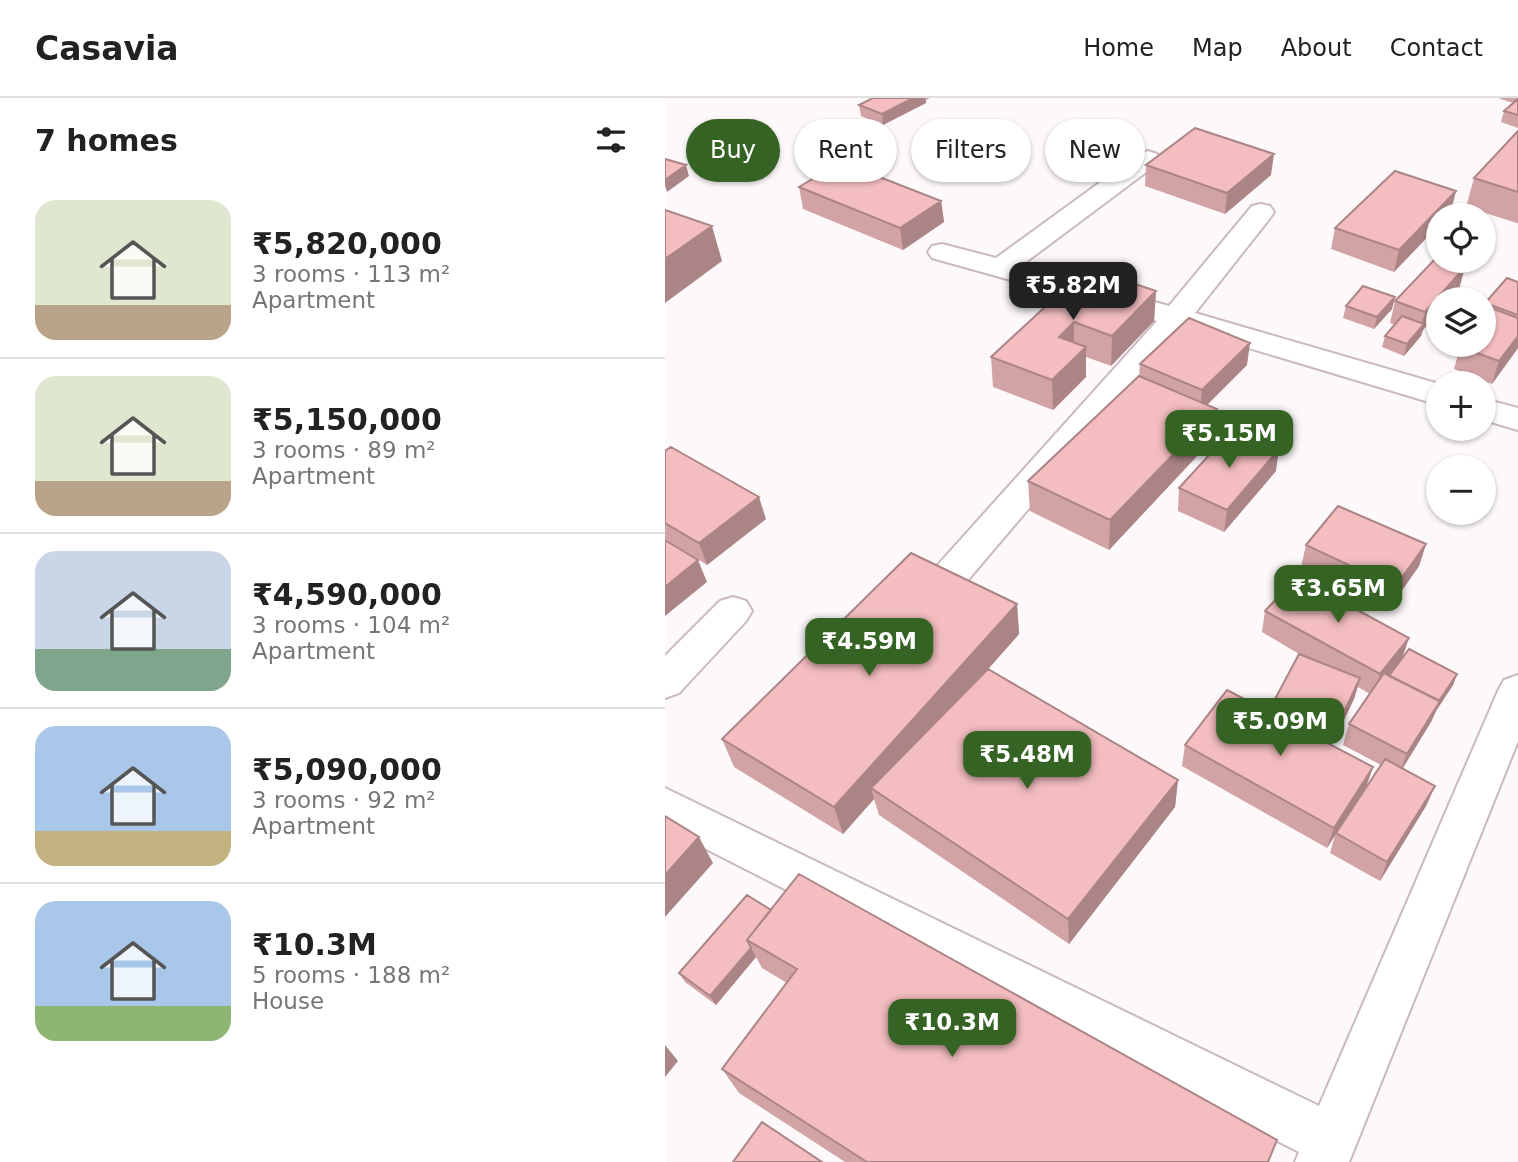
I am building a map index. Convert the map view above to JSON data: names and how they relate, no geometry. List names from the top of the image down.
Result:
{
  "page": {
    "header": "Casavia",
    "nav": [
      "Home",
      "Map",
      "About",
      "Contact"
    ],
    "heading": "7 homes",
    "chip": [
      "Buy",
      "Rent",
      "Filters",
      "New"
    ],
    "list": [
      {
        "name": "₹5,820,000",
        "note": "3 rooms · 113 m² · Apartment"
      },
      {
        "name": "₹5,150,000",
        "note": "3 rooms · 89 m² · Apartment"
      },
      {
        "name": "₹4,590,000",
        "note": "3 rooms · 104 m² · Apartment"
      },
      {
        "name": "₹5,090,000",
        "note": "3 rooms · 92 m² · Apartment"
      },
      {
        "name": "₹10.3M",
        "note": "5 rooms · 188 m² · House"
      }
    ],
    "map_buttons": ["+", "−"],
    "price": [
      "₹5.82M",
      "₹5.15M",
      "₹3.65M",
      "₹4.59M",
      "₹5.09M",
      "₹5.48M",
      "₹10.3M"
    ]
  }
}
